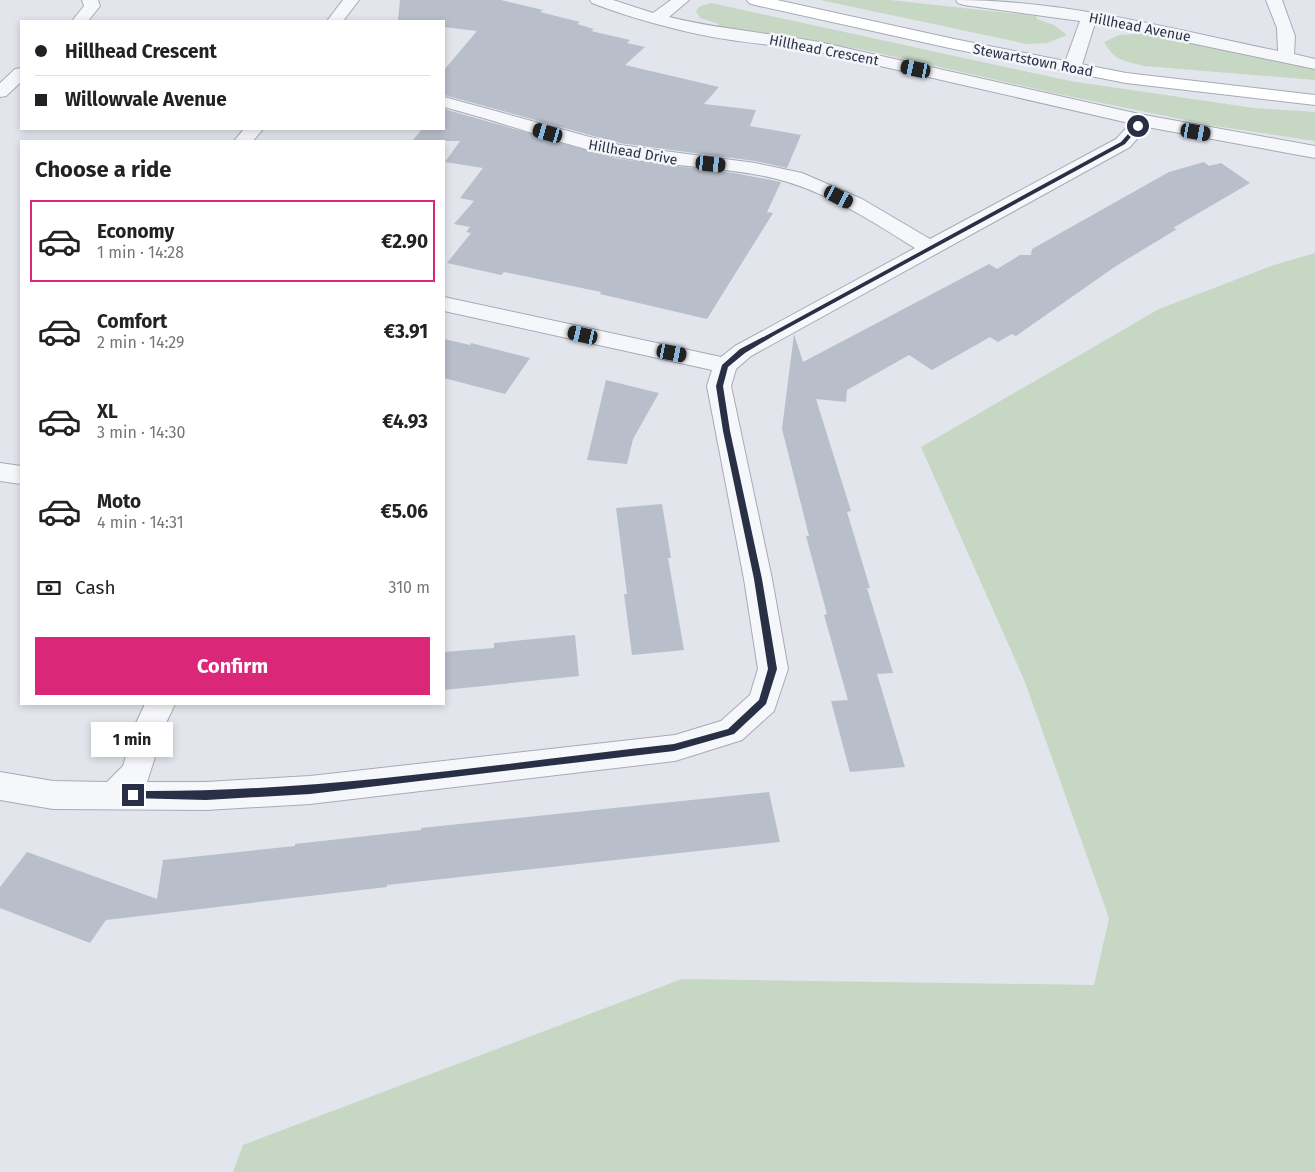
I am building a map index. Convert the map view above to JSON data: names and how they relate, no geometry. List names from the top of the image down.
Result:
{
  "streets": {
    "main road": ["Stewartstown Road"],
    "street": ["Hillhead Avenue", "Hillhead Crescent", "Hillhead Drive"]
  },
  "page": {
    "banner": ["Hillhead Crescent", "Willowvale Avenue"],
    "heading": "Choose a ride",
    "list": [
      {
        "name": "Economy",
        "note": "1 min · 14:28",
        "value": "€2.90"
      },
      {
        "name": "Comfort",
        "note": "2 min · 14:29",
        "value": "€3.91"
      },
      {
        "name": "XL",
        "note": "3 min · 14:30",
        "value": "€4.93"
      },
      {
        "name": "Moto",
        "note": "4 min · 14:31",
        "value": "€5.06"
      }
    ],
    "pay": ["Cash", "310 m"],
    "buttons": "Confirm",
    "bubble": "1 min"
  }
}
